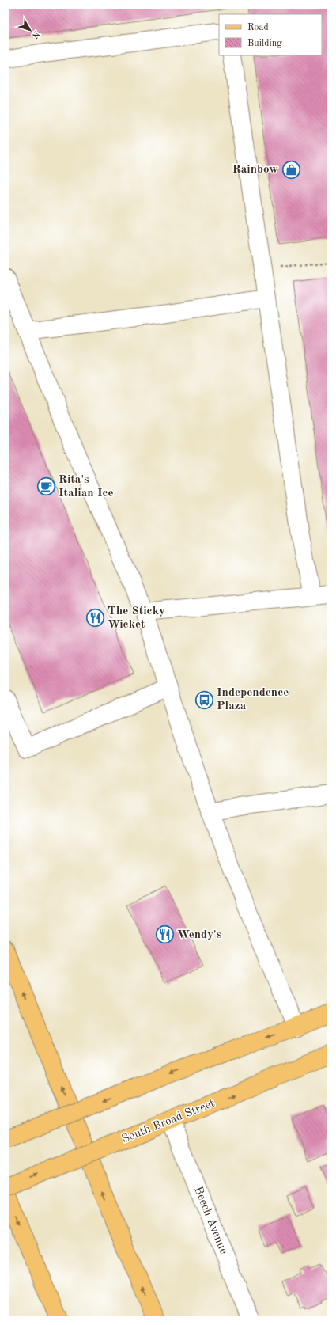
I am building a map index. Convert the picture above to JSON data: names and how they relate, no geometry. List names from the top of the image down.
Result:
{
  "streets": {
    "main road": ["South Broad Street"],
    "street": ["Beech Avenue"]
  },
  "crossings": [
    ["South Broad Street", "Beech Avenue"]
  ],
  "places": {
    "shop": ["Rainbow"],
    "cafe": ["Rita's Italian Ice"],
    "restaurant": ["The Sticky Wicket", "Wendy's"],
    "bus stop": ["Independence Plaza"]
  },
  "legend": ["Road", "Building"],
  "north": "bottom right"
}
